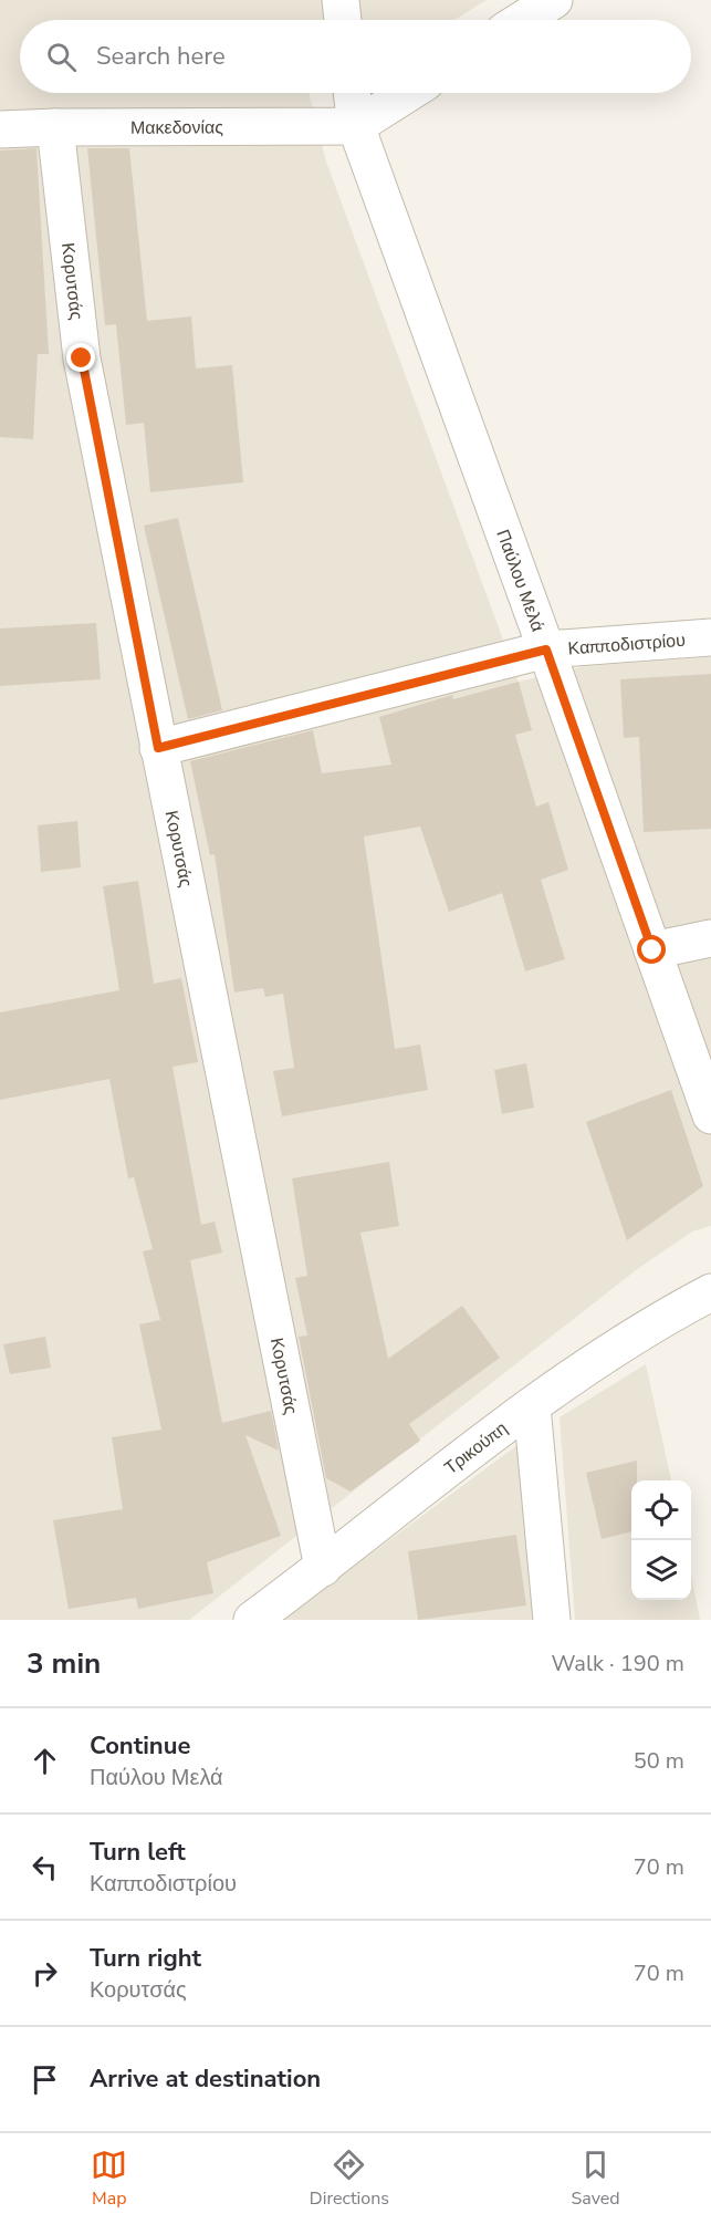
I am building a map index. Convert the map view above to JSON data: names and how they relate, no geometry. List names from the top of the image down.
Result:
{
  "streets": {
    "street": [
      "Μακεδονίας",
      "Κορυτσάς",
      "Παύλου Μελά",
      "Καπποδιστρίου",
      "Τρικούπη"
    ]
  },
  "crossings": [
    ["Μακεδονίας", "Κορυτσάς"],
    ["Μακεδονίας", "Παύλου Μελά"],
    ["Κορυτσάς", "Καπποδιστρίου"],
    ["Κορυτσάς", "Τρικούπη"],
    ["Παύλου Μελά", "Καπποδιστρίου"]
  ],
  "page": {
    "search": "Search here",
    "heading": ["3 min", "Walk · 190 m"],
    "list": [
      ["Continue", "Παύλου Μελά", "50 m"],
      ["Turn left", "Καπποδιστρίου", "70 m"],
      ["Turn right", "Κορυτσάς", "70 m"],
      "Arrive at destination"
    ],
    "nav": ["Map", "Directions", "Saved"]
  }
}
